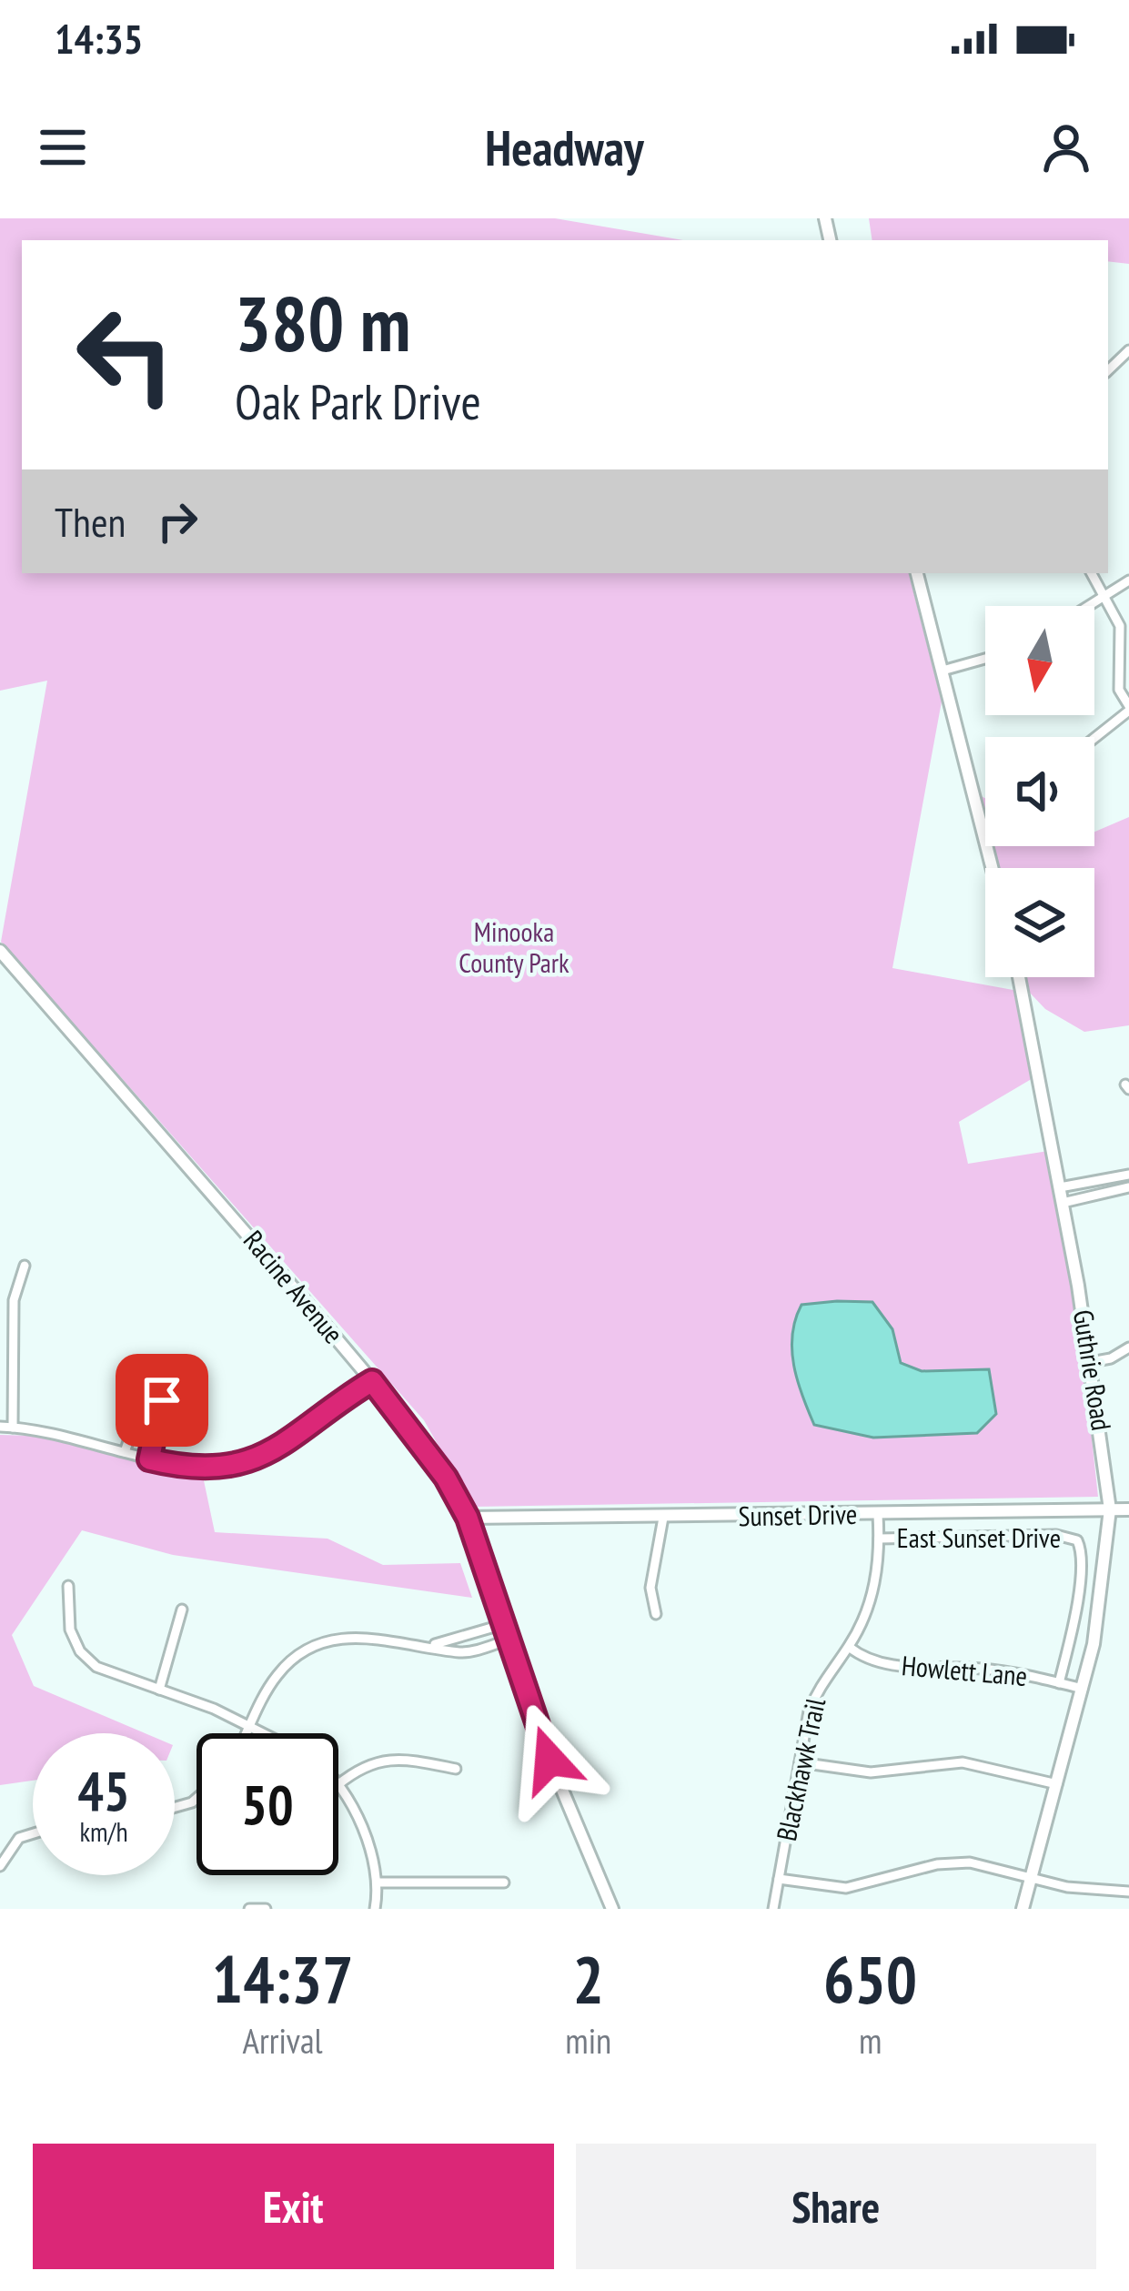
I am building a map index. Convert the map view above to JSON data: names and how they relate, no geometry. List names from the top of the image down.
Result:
{
  "streets": {
    "street": [
      "Racine Avenue",
      "Guthrie Road",
      "Sunset Drive",
      "East Sunset Drive",
      "Howlett Lane",
      "Blackhawk Trail"
    ]
  },
  "crossings": [
    ["Racine Avenue", "Sunset Drive"],
    ["Guthrie Road", "Sunset Drive"],
    ["Guthrie Road", "Howlett Lane"],
    ["Sunset Drive", "Blackhawk Trail"],
    ["East Sunset Drive", "Howlett Lane"],
    ["East Sunset Drive", "Blackhawk Trail"],
    ["Howlett Lane", "Blackhawk Trail"]
  ],
  "parks": ["Minooka County Park"],
  "north": "bottom",
  "page": {
    "status": "14:35",
    "header": "Headway",
    "turn": ["380 m", "Oak Park Drive"],
    "then": "Then",
    "speed": "45 km/h",
    "limit": "50",
    "eta": [
      "14:37",
      "Arrival",
      "2",
      "min",
      "650",
      "m"
    ],
    "buttons": ["Exit", "Share"]
  }
}
